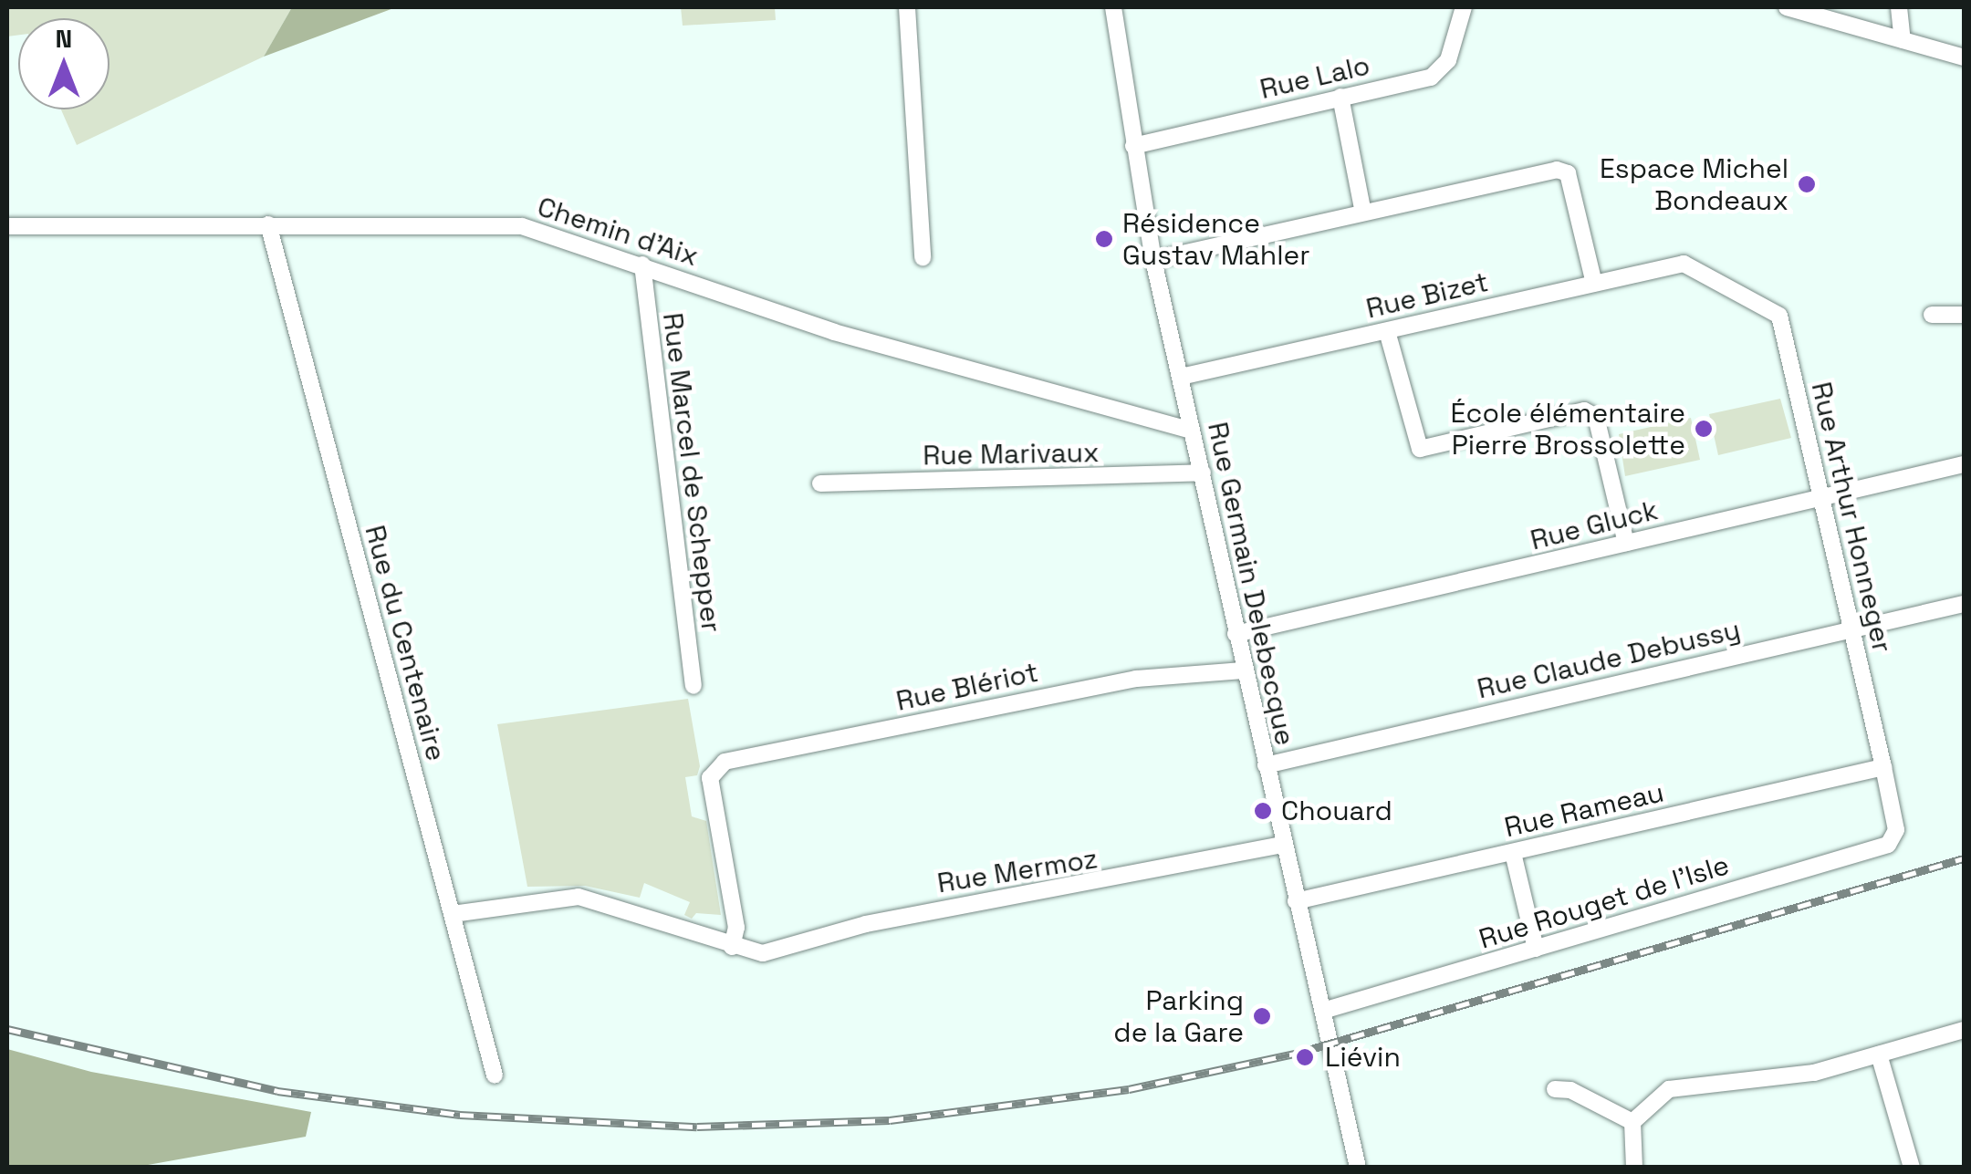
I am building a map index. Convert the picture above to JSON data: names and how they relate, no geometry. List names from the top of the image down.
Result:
{
  "streets": {
    "street": [
      "Rue Lalo",
      "Chemin d'Aix",
      "Rue Bizet",
      "Rue Marivaux",
      "Rue Marcel de Schepper",
      "Rue Arthur Honneger",
      "Rue Gluck",
      "Rue Germain Delebecque",
      "Rue du Centenaire",
      "Rue Claude Debussy",
      "Rue Blériot",
      "Rue Rameau",
      "Rue Mermoz",
      "Rue Rouget de l'Isle"
    ]
  },
  "crossings": [
    ["Rue Lalo", "Rue Germain Delebecque"],
    ["Chemin d'Aix", "Rue Marcel de Schepper"],
    ["Chemin d'Aix", "Rue Germain Delebecque"],
    ["Chemin d'Aix", "Rue du Centenaire"],
    ["Rue Bizet", "Rue Arthur Honneger"],
    ["Rue Bizet", "Rue Germain Delebecque"],
    ["Rue Marivaux", "Rue Germain Delebecque"],
    ["Rue Arthur Honneger", "Rue Gluck"],
    ["Rue Arthur Honneger", "Rue Claude Debussy"],
    ["Rue Arthur Honneger", "Rue Rameau"],
    ["Rue Arthur Honneger", "Rue Rouget de l'Isle"],
    ["Rue Gluck", "Rue Germain Delebecque"],
    ["Rue Germain Delebecque", "Rue Claude Debussy"],
    ["Rue Germain Delebecque", "Rue Blériot"],
    ["Rue Germain Delebecque", "Rue Rameau"],
    ["Rue Germain Delebecque", "Rue Mermoz"],
    ["Rue Germain Delebecque", "Rue Rouget de l'Isle"],
    ["Rue Blériot", "Rue Mermoz"]
  ],
  "places": [
    "Espace Michel Bondeaux",
    "Résidence Gustav Mahler",
    "École élémentaire Pierre Brossolette",
    "Chouard",
    "Parking de la Gare",
    "Liévin"
  ],
  "north": "top"
}
